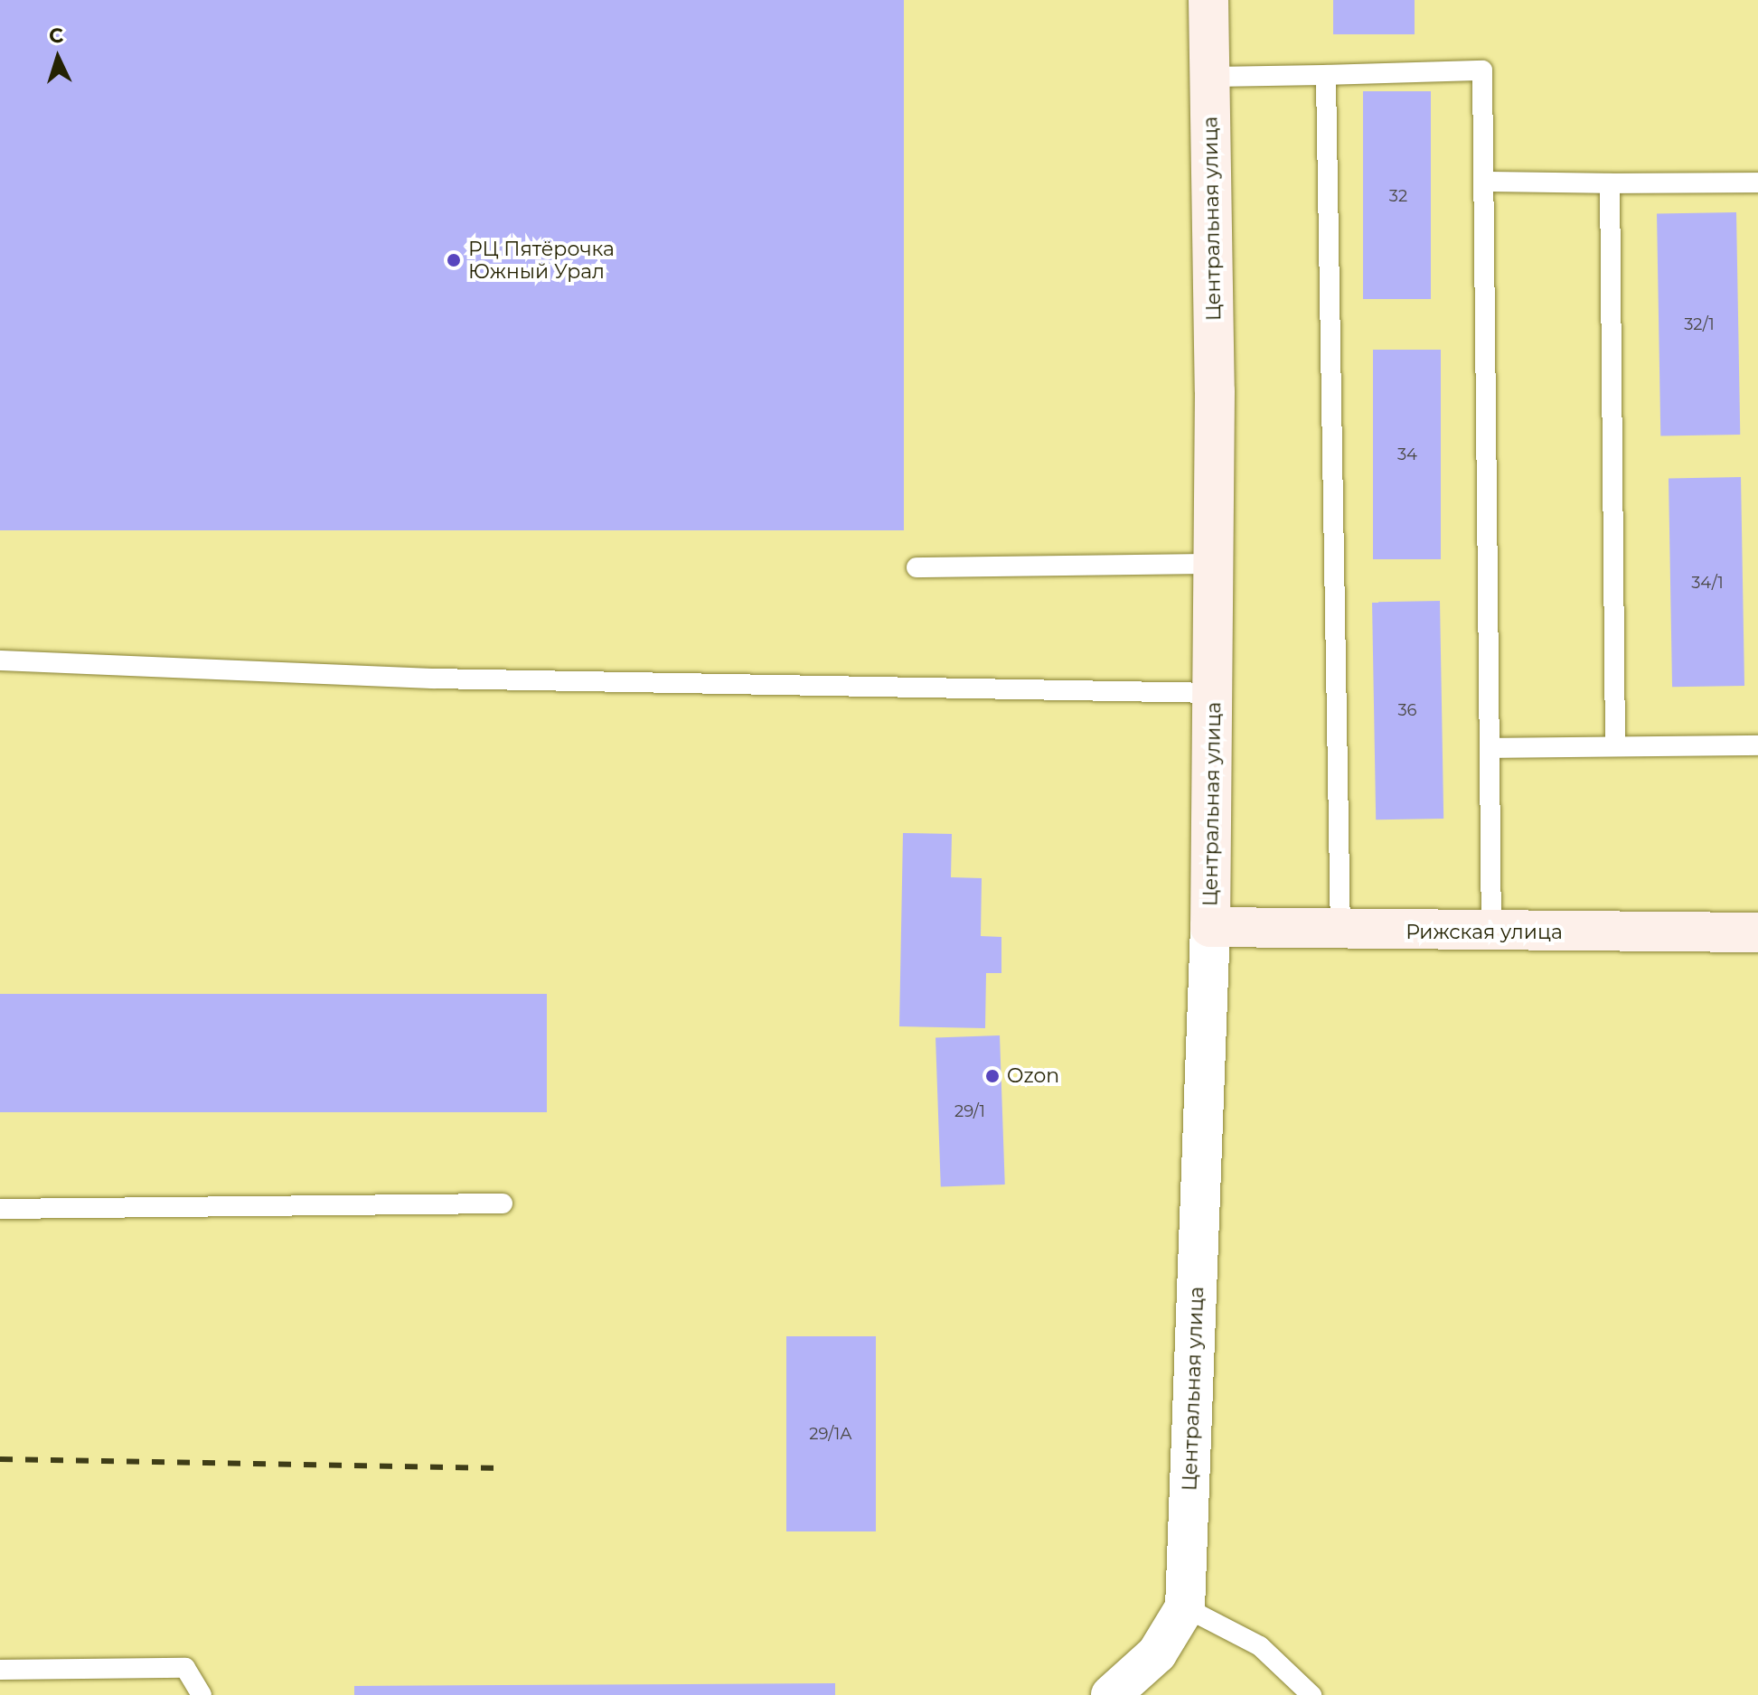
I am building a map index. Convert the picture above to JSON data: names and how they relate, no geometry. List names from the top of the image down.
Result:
{
  "streets": {
    "street": ["Центральная улица", "Рижская улица"]
  },
  "crossings": [
    ["Центральная улица", "Рижская улица"]
  ],
  "places": ["РЦ Пятёрочка Южный Урал", "Ozon"],
  "house_numbers": [
    "32",
    "32/1",
    "34",
    "34/1",
    "36",
    "29/1",
    "29/1А"
  ],
  "north": "top"
}
